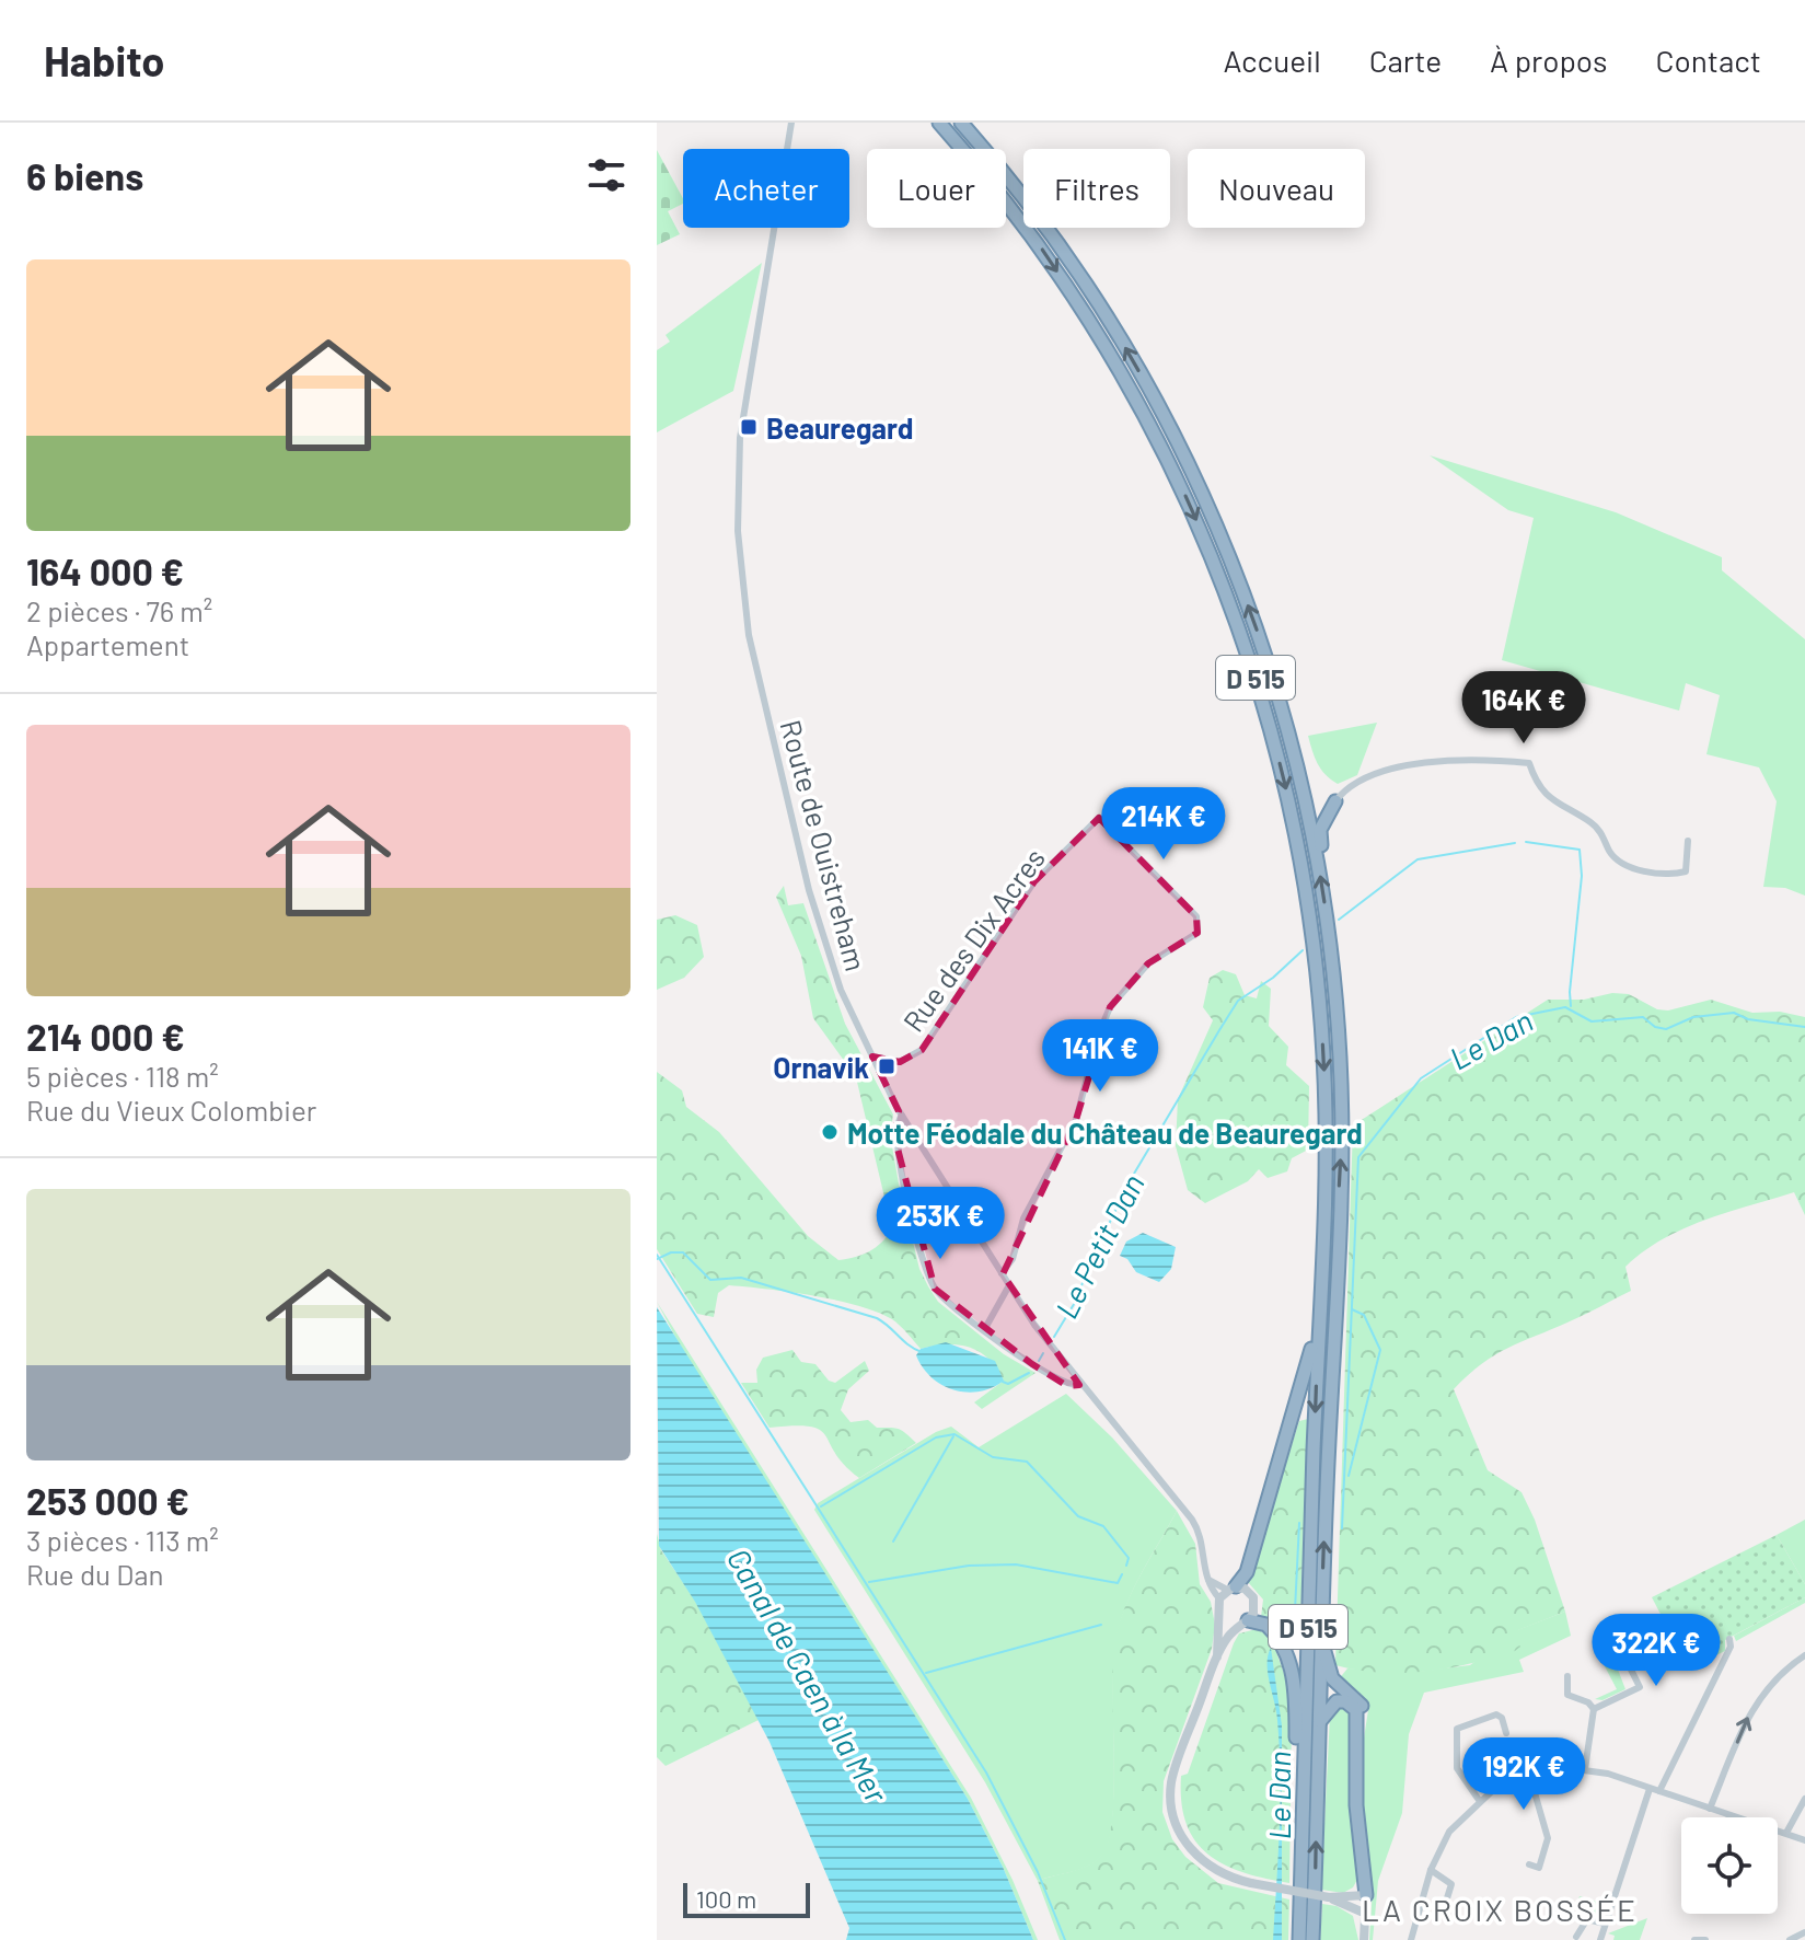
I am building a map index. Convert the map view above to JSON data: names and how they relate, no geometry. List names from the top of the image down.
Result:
{
  "streets": {
    "highway": ["D 515"],
    "street": ["Route de Ouistreham", "Rue des Dix Acres"]
  },
  "crossings": [
    ["Route de Ouistreham", "Rue des Dix Acres"]
  ],
  "districts": ["LA CROIX BOSSÉE"],
  "water": ["Le Dan", "Le Petit Dan", "Canal de Caen à la Mer"],
  "places": {
    "transit": ["Beauregard", "Ornavik"],
    "other": ["Motte Féodale du Château de Beauregard"]
  },
  "scale_bar": "100 m",
  "page": {
    "header": "Habito",
    "nav": [
      "Accueil",
      "Carte",
      "À propos",
      "Contact"
    ],
    "heading": "6 biens",
    "chip": [
      "Acheter",
      "Louer",
      "Filtres",
      "Nouveau"
    ],
    "list": [
      {
        "name": "164 000 €",
        "note": "2 pièces · 76 m² · Appartement"
      },
      {
        "name": "214 000 €",
        "note": "5 pièces · 118 m² · Rue du Vieux Colombier"
      },
      {
        "name": "253 000 €",
        "note": "3 pièces · 113 m² · Rue du Dan"
      }
    ],
    "price": [
      "164K €",
      "214K €",
      "141K €",
      "253K €",
      "322K €",
      "192K €"
    ],
    "scale": "100 m"
  }
}
